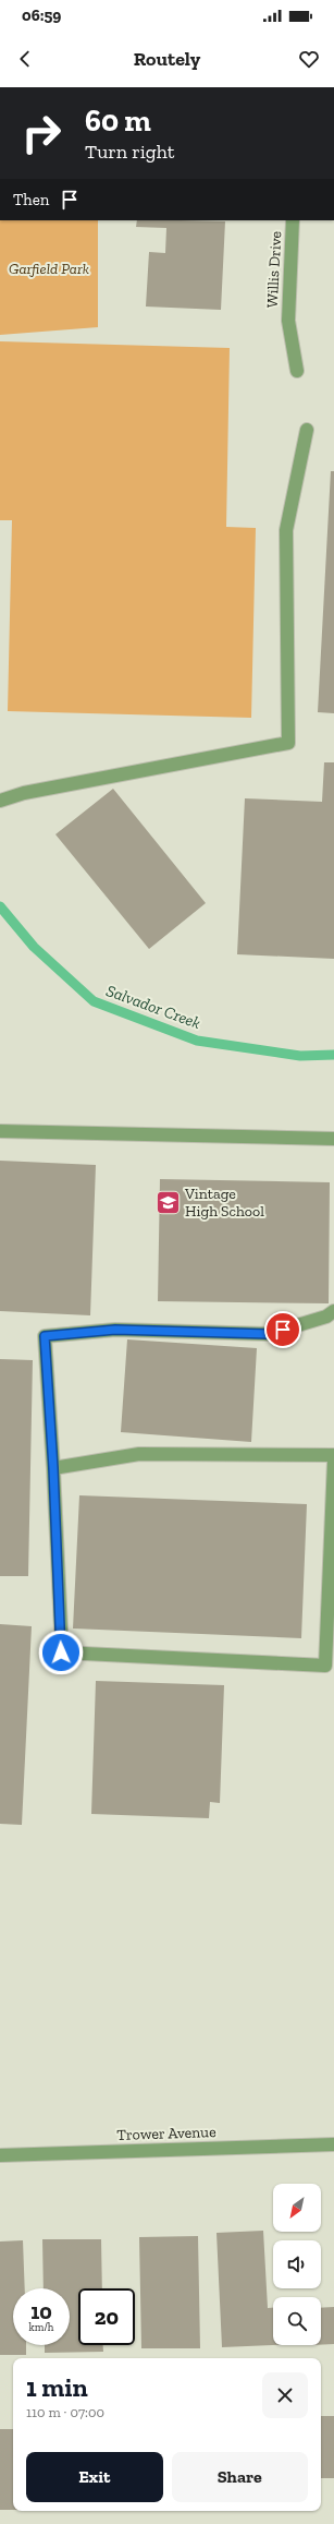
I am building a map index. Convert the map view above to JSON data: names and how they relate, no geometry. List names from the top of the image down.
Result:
{
  "streets": {
    "street": ["Willis Drive", "Trower Avenue"]
  },
  "water": ["Salvador Creek"],
  "parks": ["Garfield Park"],
  "places": {
    "school or university": ["Vintage High School"]
  },
  "north": "bottom left",
  "page": {
    "status": "06:59",
    "header": "Routely",
    "turn": ["60 m", "Turn right"],
    "then": "Then",
    "speed": "10 km/h",
    "limit": "20",
    "heading": ["1 min", "110 m · 07:00"],
    "buttons": ["Exit", "Share"]
  }
}
